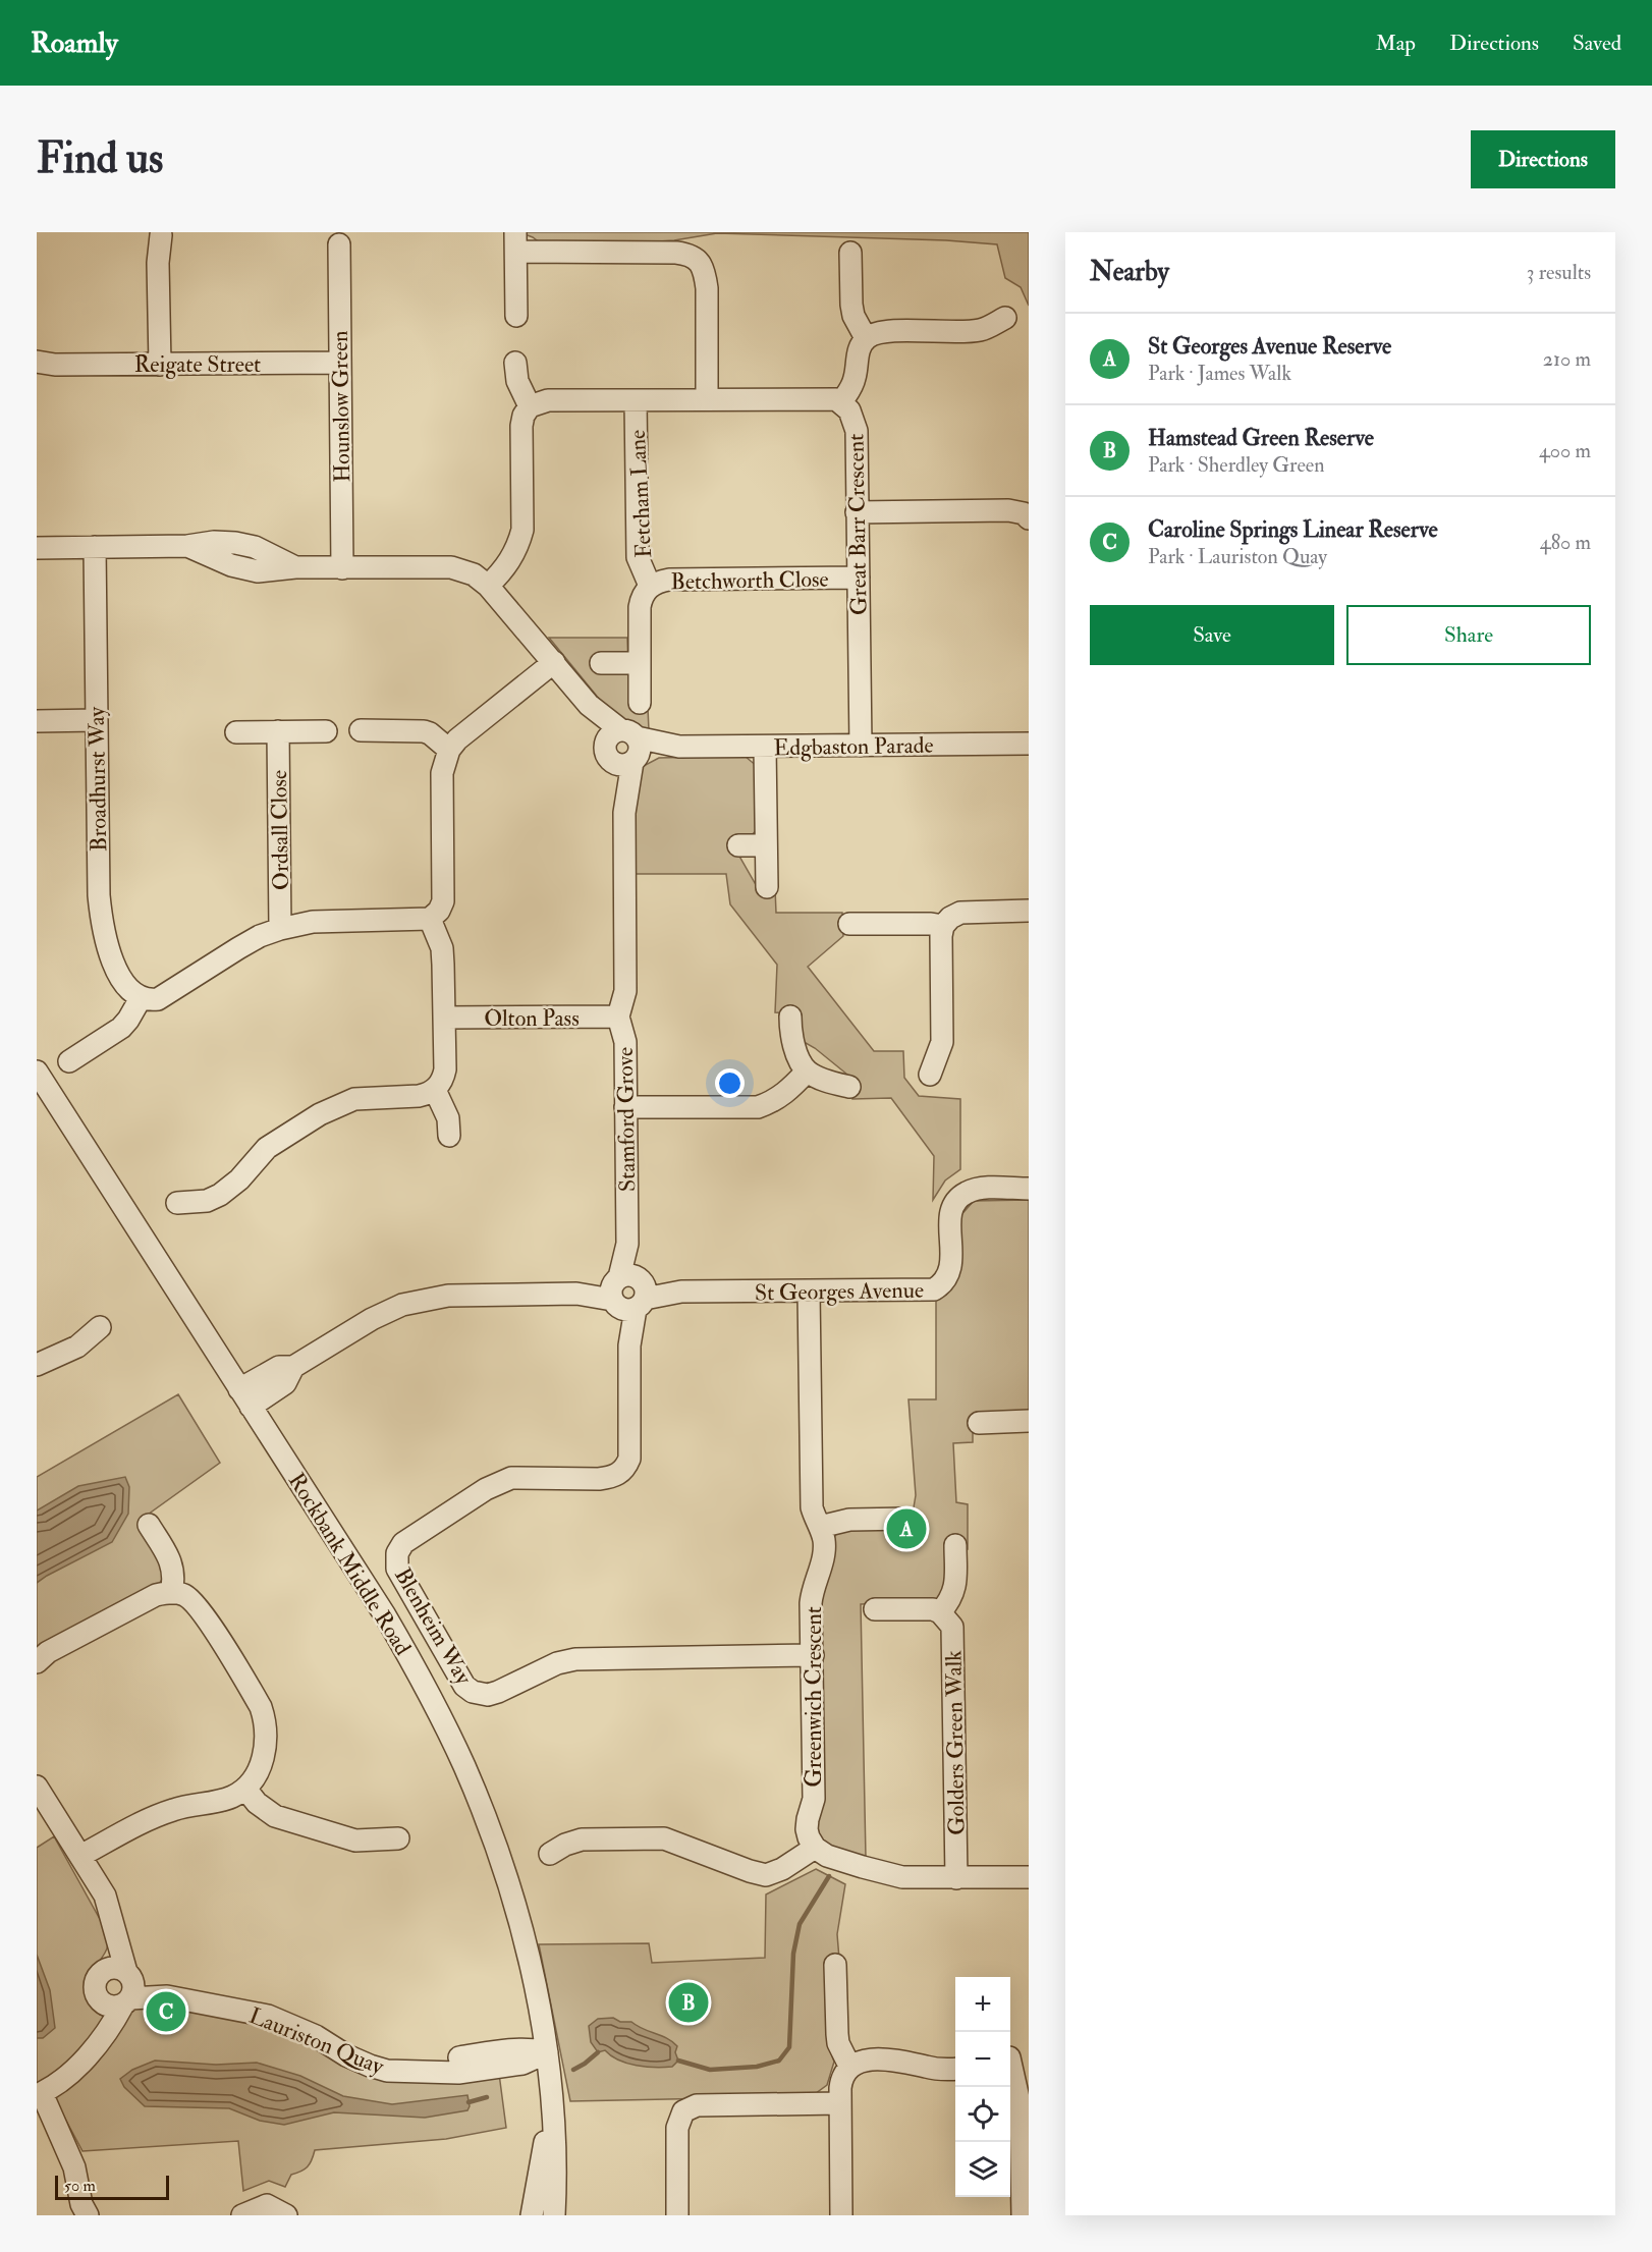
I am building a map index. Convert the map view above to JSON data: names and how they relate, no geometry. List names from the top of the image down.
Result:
{
  "streets": {
    "street": [
      "Reigate Street",
      "Hounslow Green",
      "Fetcham Lane",
      "Great Barr Crescent",
      "Betchworth Close",
      "Edgbaston Parade",
      "Broadhurst Way",
      "Ordsall Close",
      "Olton Pass",
      "Stamford Grove",
      "St Georges Avenue",
      "Rockbank Middle Road",
      "Blenheim Way",
      "Greenwich Crescent",
      "Golders Green Walk",
      "Lauriston Quay"
    ]
  },
  "crossings": [
    ["Reigate Street", "Hounslow Green"],
    ["Fetcham Lane", "Great Barr Crescent"],
    ["Fetcham Lane", "Betchworth Close"],
    ["Great Barr Crescent", "Betchworth Close"],
    ["Great Barr Crescent", "Edgbaston Parade"],
    ["Edgbaston Parade", "Stamford Grove"],
    ["Olton Pass", "Stamford Grove"],
    ["Stamford Grove", "St Georges Avenue"],
    ["Stamford Grove", "Blenheim Way"],
    ["St Georges Avenue", "Rockbank Middle Road"],
    ["St Georges Avenue", "Blenheim Way"],
    ["St Georges Avenue", "Greenwich Crescent"],
    ["Rockbank Middle Road", "Lauriston Quay"],
    ["Blenheim Way", "Greenwich Crescent"]
  ],
  "scale_bar": "50 m",
  "page": {
    "header": "Roamly",
    "nav": ["Map", "Directions", "Saved"],
    "buttons": [
      "Directions",
      ["Save", "Share"]
    ],
    "title": "Find us",
    "heading": ["Nearby", "3 results"],
    "list": [
      {
        "mark": "A",
        "name": "St Georges Avenue Reserve",
        "note": "Park · James Walk",
        "value": "210 m"
      },
      {
        "mark": "B",
        "name": "Hamstead Green Reserve",
        "note": "Park · Sherdley Green",
        "value": "400 m"
      },
      {
        "mark": "C",
        "name": "Caroline Springs Linear Reserve",
        "note": "Park · Lauriston Quay",
        "value": "480 m"
      }
    ],
    "pins": ["A", "B", "C"],
    "map_buttons": ["+", "−"],
    "scale": "50 m"
  }
}
